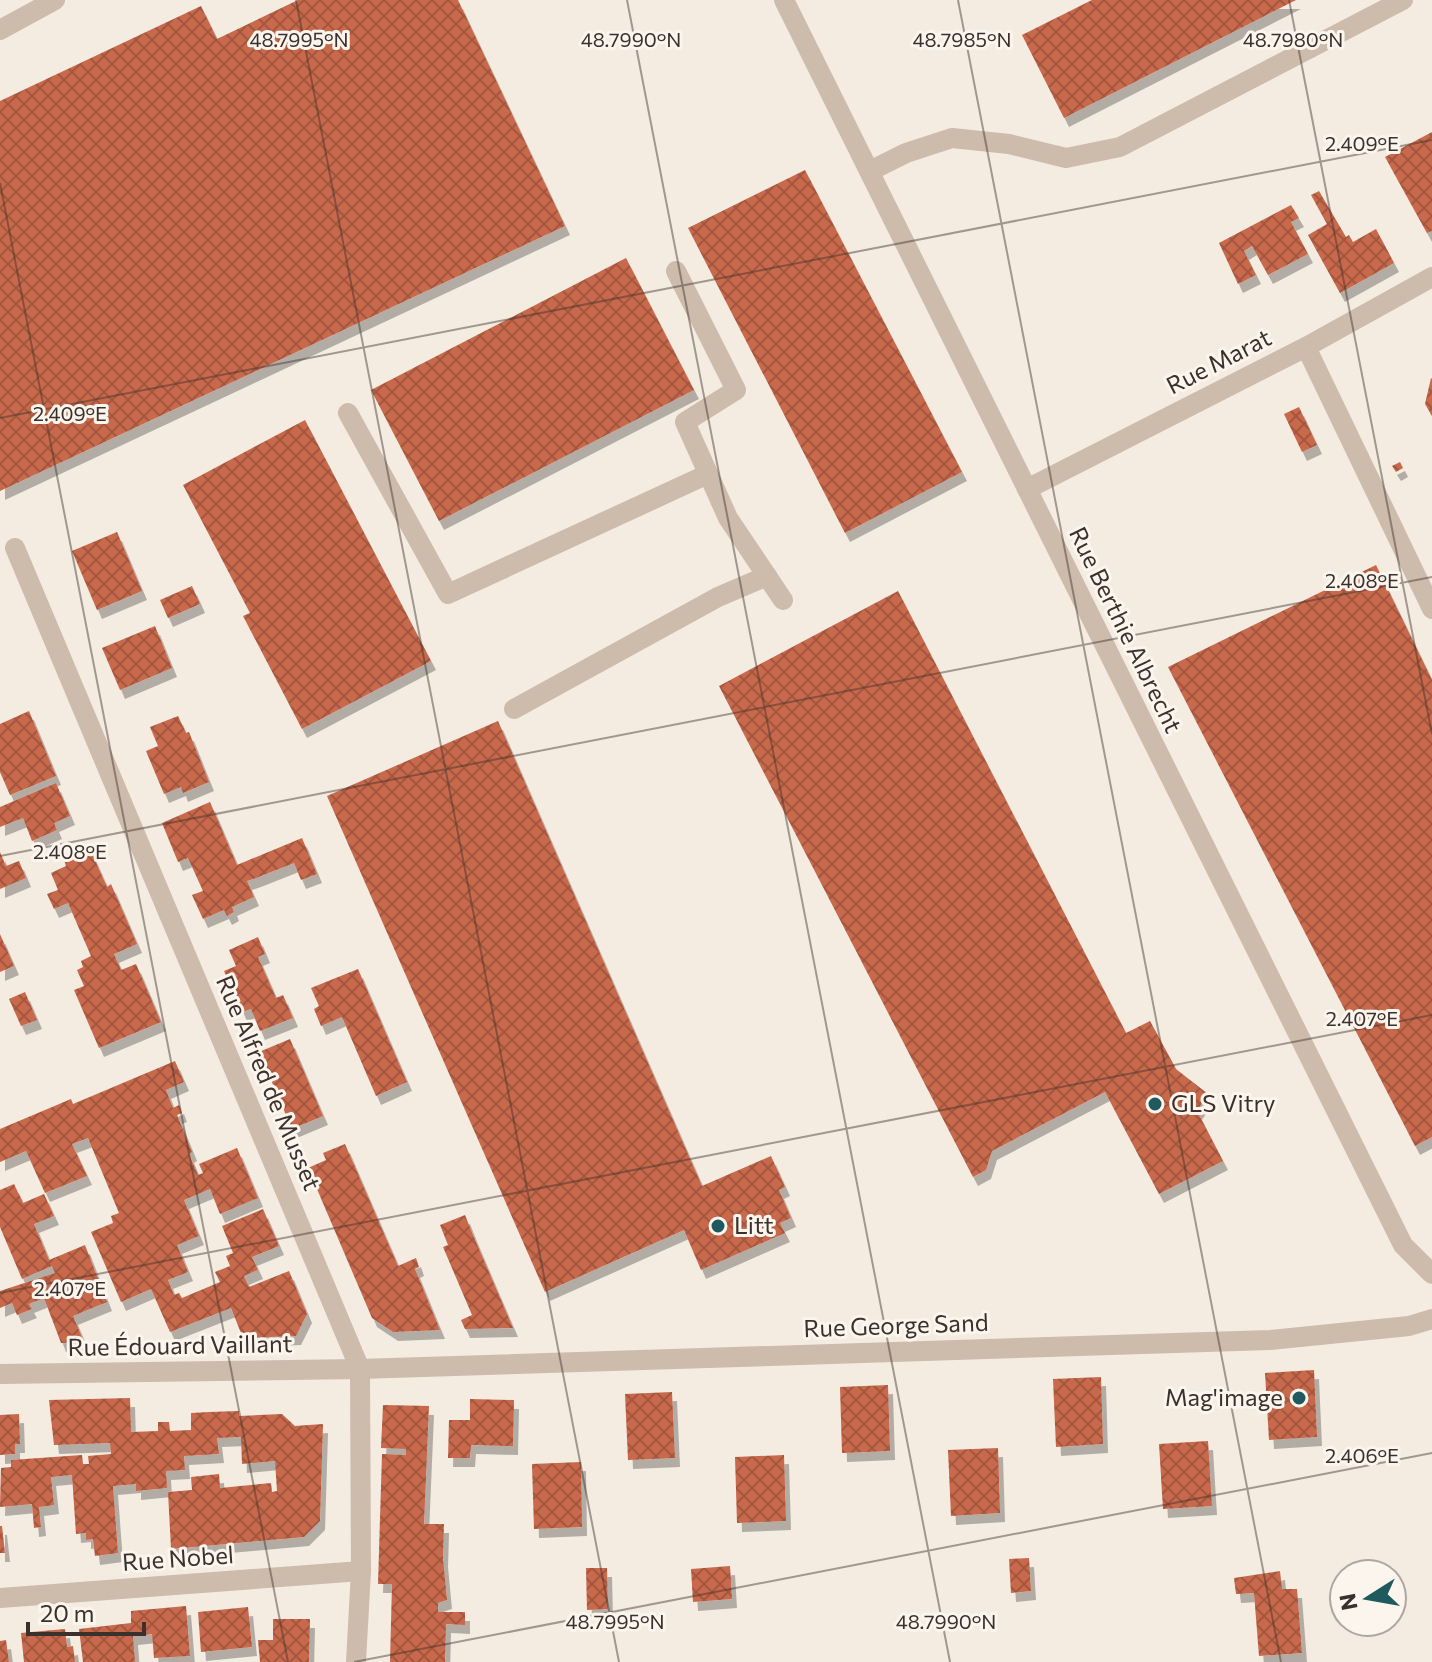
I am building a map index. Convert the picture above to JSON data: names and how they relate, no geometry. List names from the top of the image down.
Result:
{
  "streets": {
    "street": [
      "Rue Marat",
      "Rue Berthie Albrecht",
      "Rue Alfred de Musset",
      "Rue George Sand",
      "Rue Édouard Vaillant",
      "Rue Nobel"
    ]
  },
  "crossings": [
    ["Rue Marat", "Rue Berthie Albrecht"],
    ["Rue Alfred de Musset", "Rue George Sand"],
    ["Rue Alfred de Musset", "Rue Édouard Vaillant"],
    ["Rue Alfred de Musset", "Rue Nobel"],
    ["Rue George Sand", "Rue Édouard Vaillant"]
  ],
  "places": ["GLS Vitry", "Litt", "Mag'image"],
  "scale_bar": "20 m",
  "north": "left",
  "coordinates": [
    "48.7995°N",
    "48.7990°N",
    "48.7985°N",
    "48.7980°N",
    "2.409°E",
    "2.408°E",
    "2.407°E",
    "2.406°E"
  ]
}
